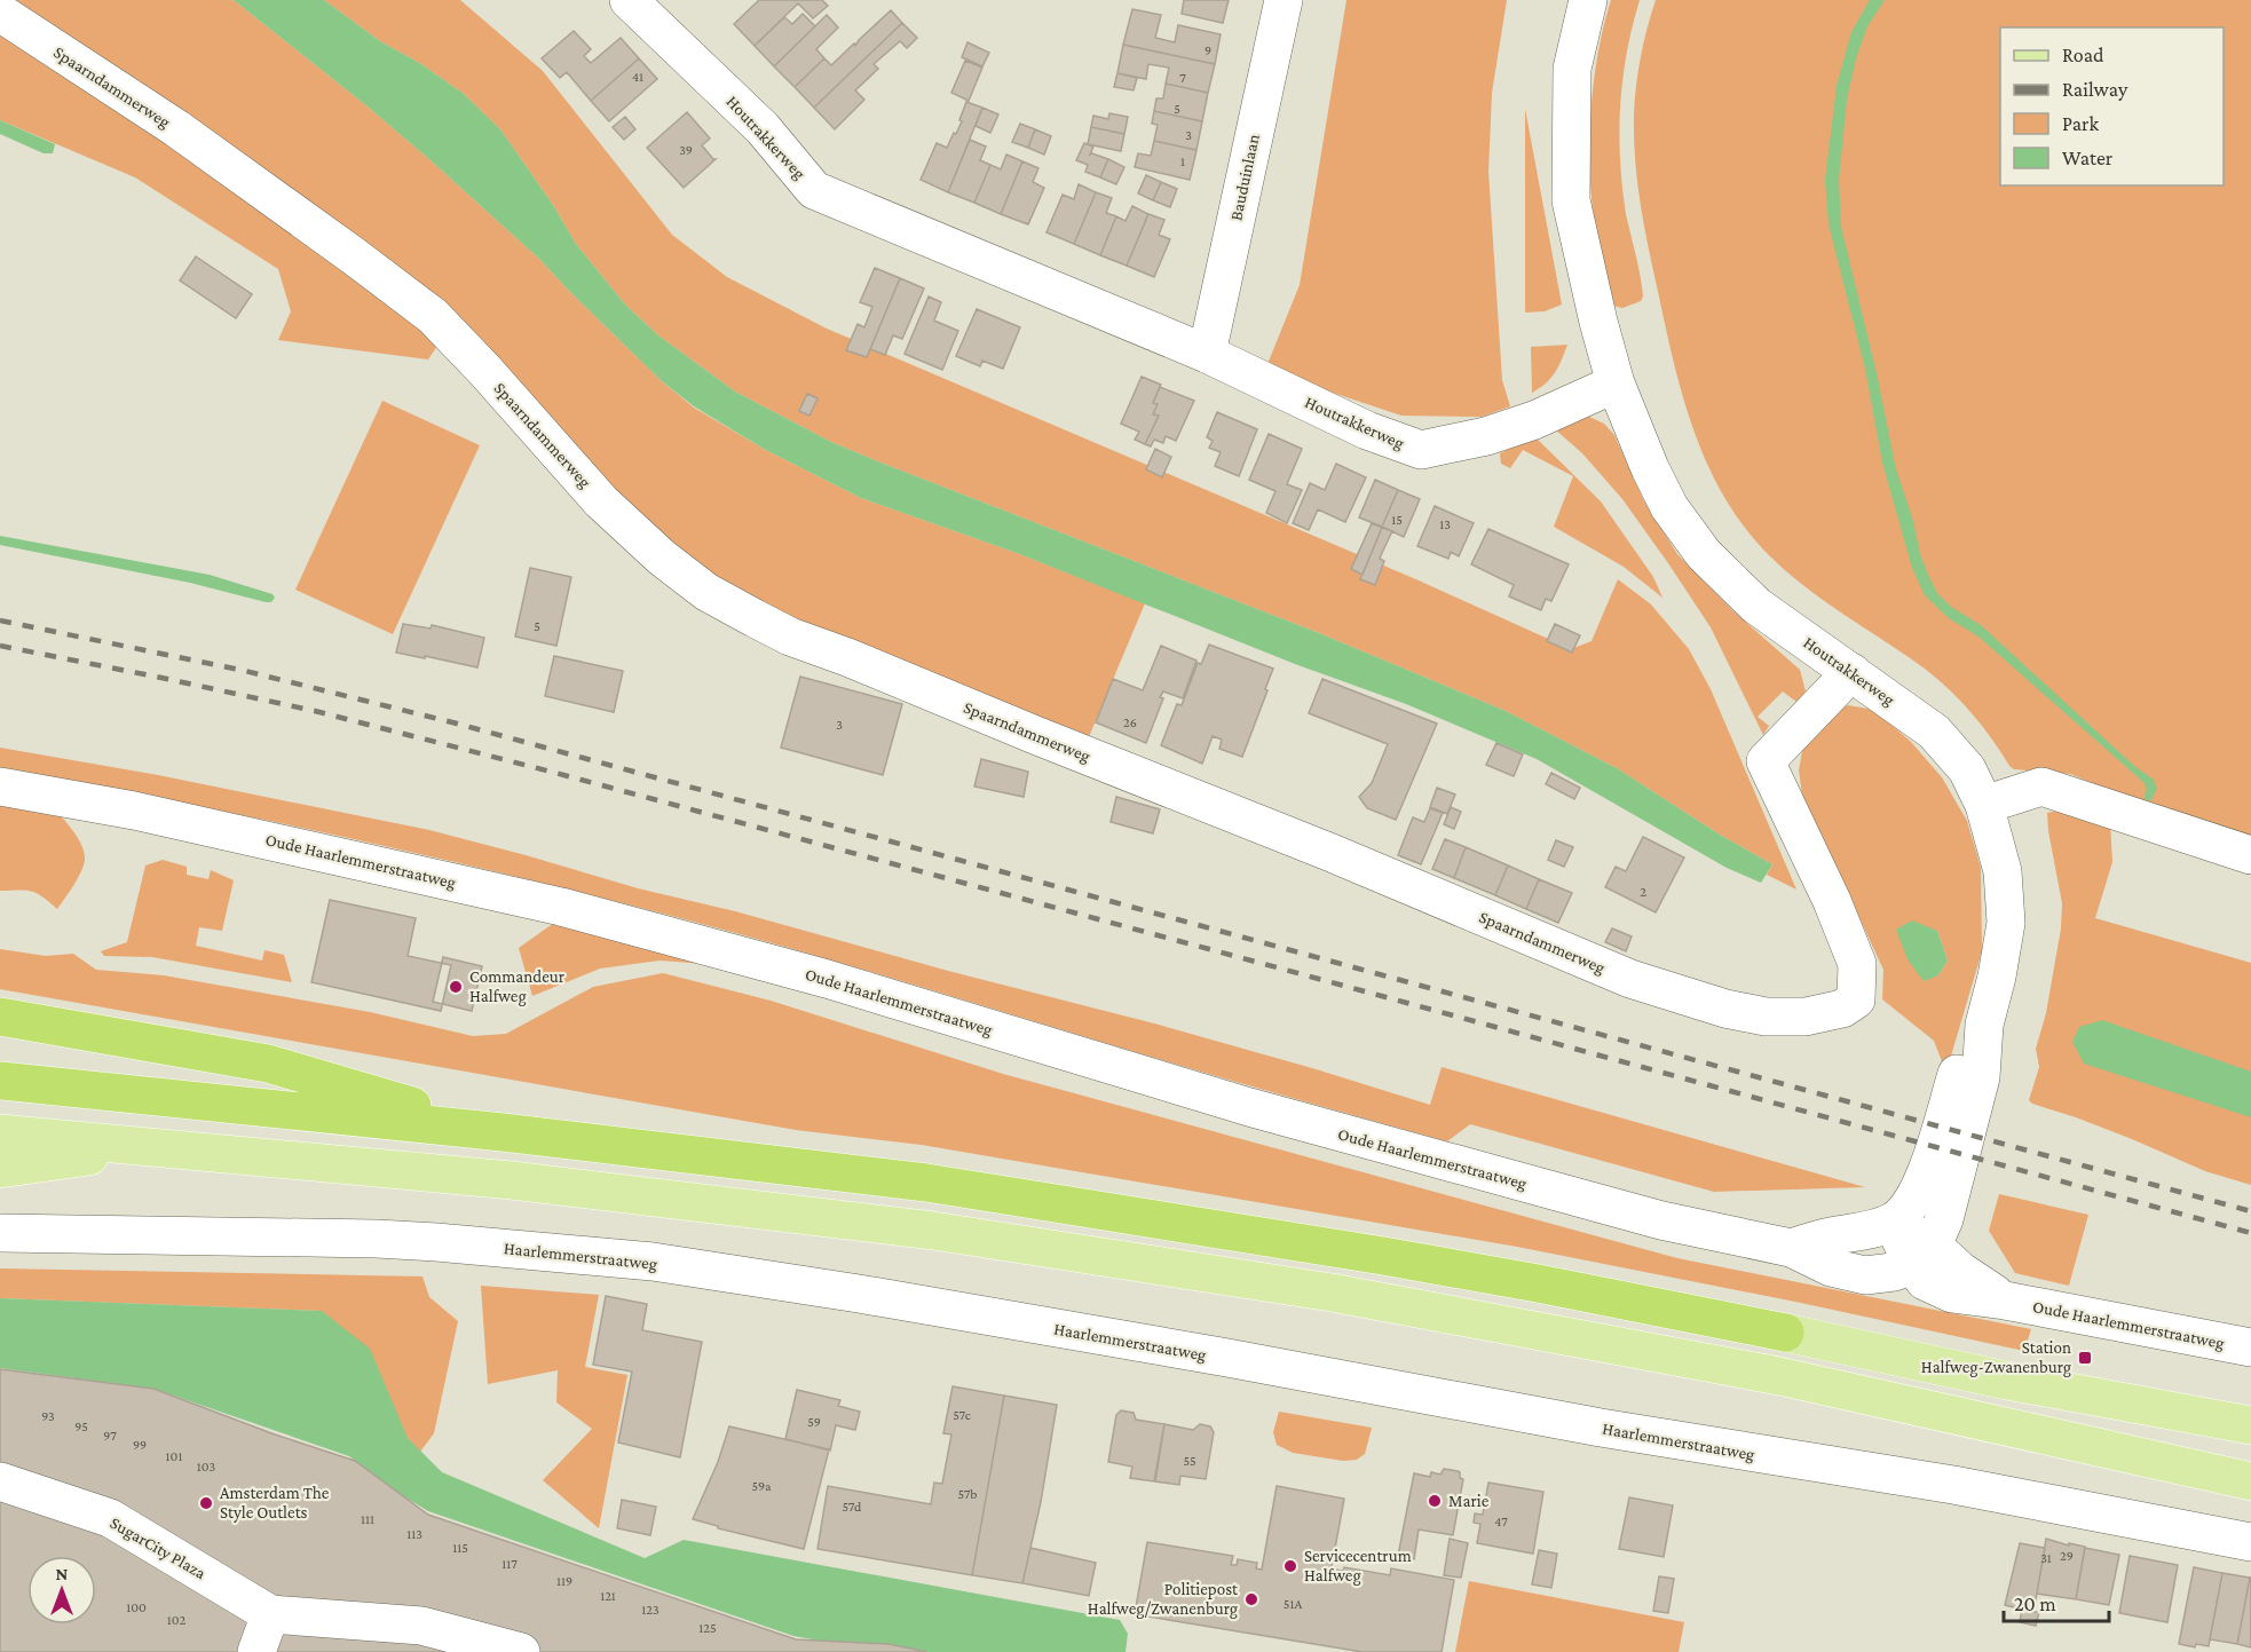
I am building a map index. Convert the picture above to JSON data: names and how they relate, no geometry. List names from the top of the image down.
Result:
{
  "streets": {
    "street": [
      "Spaarndammerweg",
      "Houtrakkerweg",
      "Bauduinlaan",
      "Oude Haarlemmerstraatweg",
      "Haarlemmerstraatweg",
      "SugarCity Plaza"
    ]
  },
  "crossings": [
    ["Spaarndammerweg", "Houtrakkerweg"],
    ["Houtrakkerweg", "Bauduinlaan"],
    ["Houtrakkerweg", "Oude Haarlemmerstraatweg"]
  ],
  "places": {
    "other": [
      "Commandeur Halfweg",
      "Marie",
      "Amsterdam The Style Outlets",
      "Servicecentrum Halfweg",
      "Politiepost Halfweg/Zwanenburg"
    ],
    "transit": ["Station Halfweg-Zwanenburg"]
  },
  "house_numbers": [
    "9",
    "41",
    "7",
    "5",
    "3",
    "39",
    "1",
    "15",
    "13",
    "5",
    "26",
    "3",
    "2",
    "57c",
    "93",
    "59",
    "95",
    "97",
    "99",
    "101",
    "55",
    "103",
    "59a",
    "57b",
    "57d",
    "111",
    "47",
    "113",
    "115",
    "29",
    "31",
    "117",
    "119",
    "121",
    "51A",
    "100",
    "123",
    "102",
    "125"
  ],
  "legend": [
    "Road",
    "Railway",
    "Park",
    "Water"
  ],
  "scale_bar": "20 m",
  "north": "top"
}
